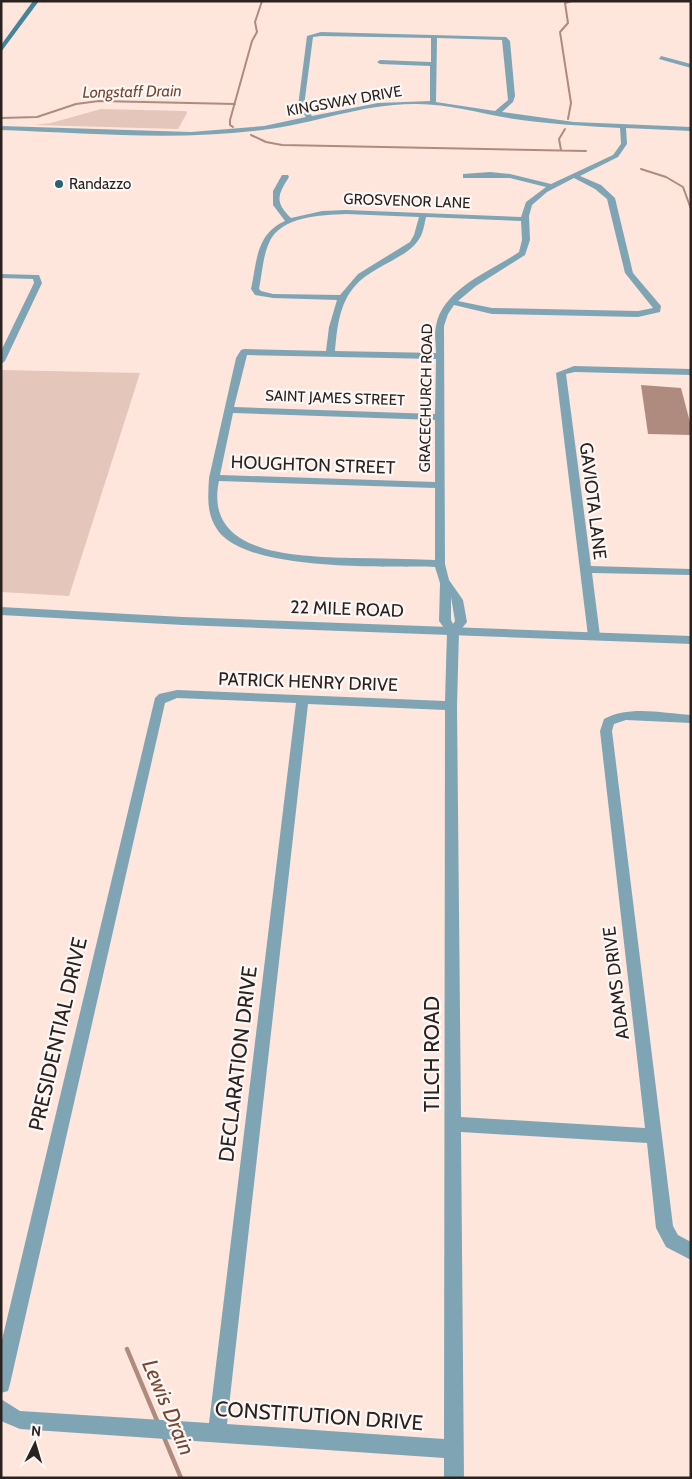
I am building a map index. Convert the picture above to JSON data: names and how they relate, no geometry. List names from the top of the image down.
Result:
{
  "streets": {
    "street": [
      "KINGSWAY DRIVE",
      "GROSVENOR LANE",
      "SAINT JAMES STREET",
      "GRACECHURCH ROAD",
      "HOUGHTON STREET",
      "GAVIOTA LANE",
      "22 MILE ROAD",
      "PATRICK HENRY DRIVE",
      "ADAMS DRIVE",
      "PRESIDENTIAL DRIVE",
      "TILCH ROAD",
      "DECLARATION DRIVE",
      "CONSTITUTION DRIVE"
    ]
  },
  "crossings": [
    ["KINGSWAY DRIVE", "GRACECHURCH ROAD"],
    ["GROSVENOR LANE", "GRACECHURCH ROAD"],
    ["SAINT JAMES STREET", "GRACECHURCH ROAD"],
    ["GRACECHURCH ROAD", "HOUGHTON STREET"],
    ["GRACECHURCH ROAD", "22 MILE ROAD"],
    ["GRACECHURCH ROAD", "TILCH ROAD"],
    ["GAVIOTA LANE", "22 MILE ROAD"],
    ["22 MILE ROAD", "TILCH ROAD"],
    ["PATRICK HENRY DRIVE", "PRESIDENTIAL DRIVE"],
    ["PATRICK HENRY DRIVE", "TILCH ROAD"],
    ["PATRICK HENRY DRIVE", "DECLARATION DRIVE"],
    ["TILCH ROAD", "CONSTITUTION DRIVE"],
    ["DECLARATION DRIVE", "CONSTITUTION DRIVE"]
  ],
  "water": ["Longstaff Drain", "Lewis Drain"],
  "places": ["Randazzo"],
  "north": "top"
}
